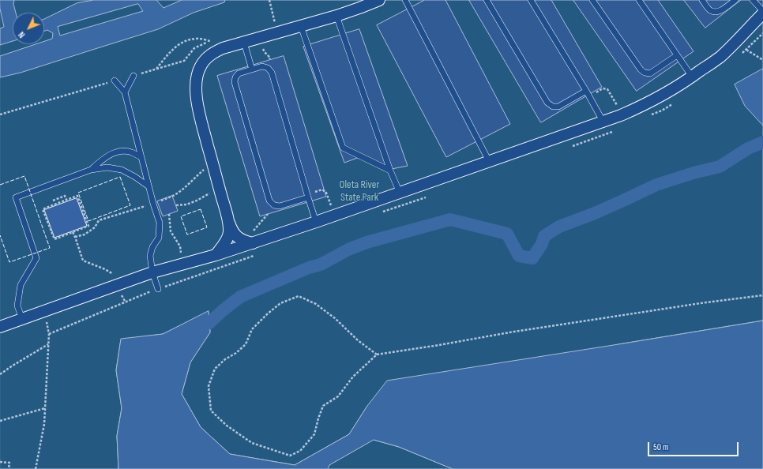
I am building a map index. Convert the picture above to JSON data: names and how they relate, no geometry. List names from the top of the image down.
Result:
{
  "parks": ["Oleta River State Park"],
  "scale_bar": "50 m",
  "north": "bottom left"
}
